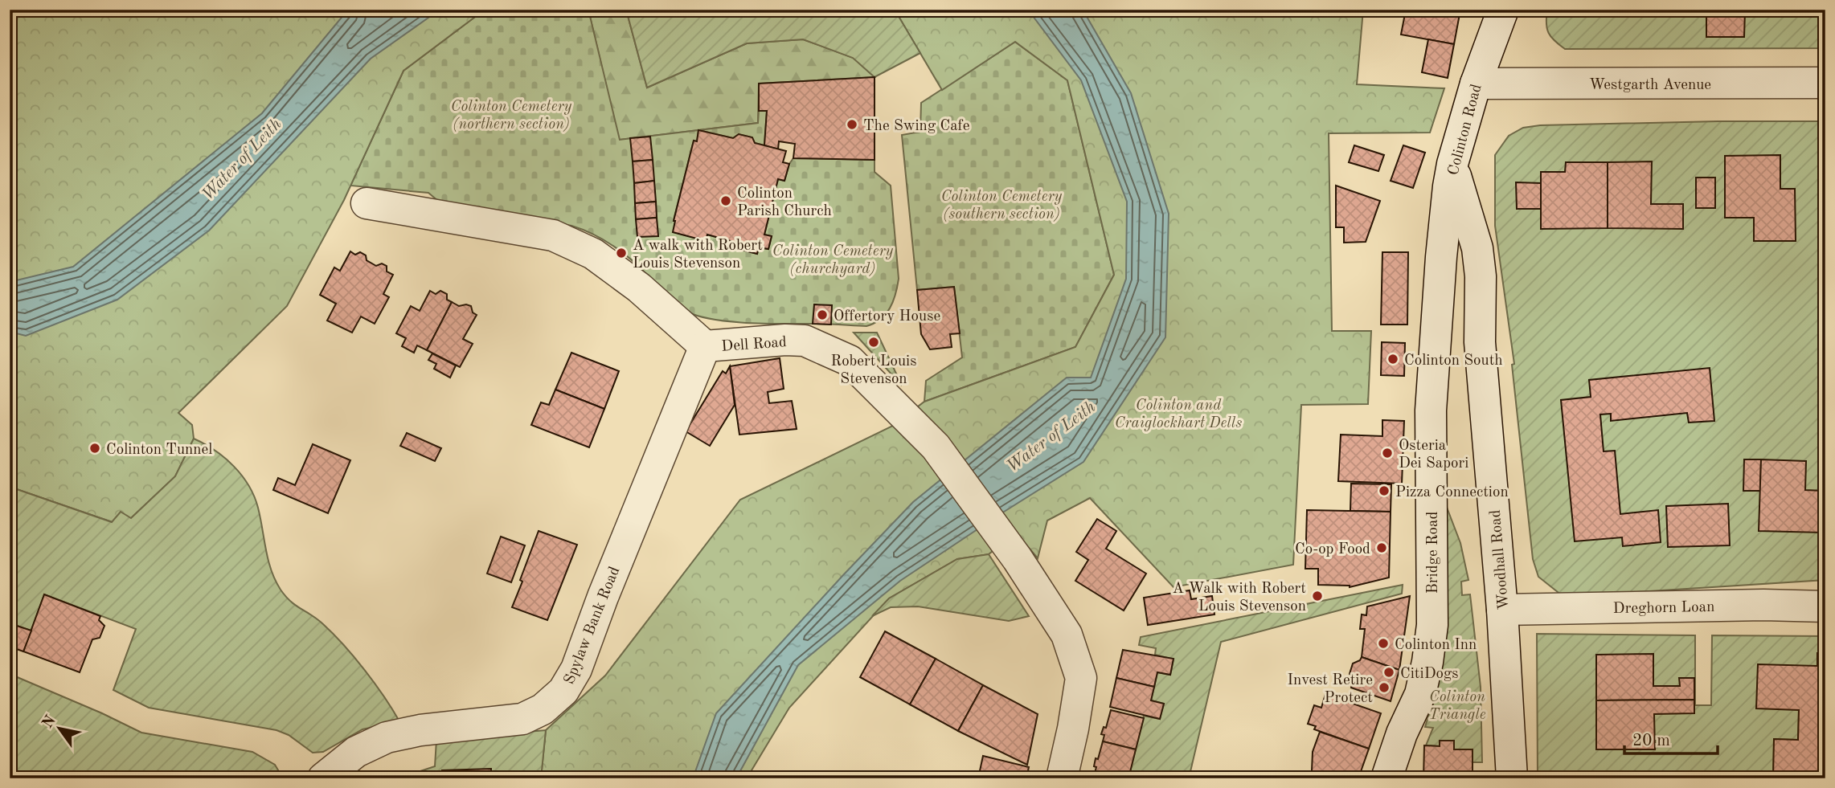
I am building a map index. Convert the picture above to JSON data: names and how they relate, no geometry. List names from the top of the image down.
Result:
{
  "streets": {
    "street": [
      "Westgarth Avenue",
      "Colinton Road",
      "Dell Road",
      "Bridge Road",
      "Woodhall Road",
      "Dreghorn Loan",
      "Spylaw Bank Road"
    ]
  },
  "crossings": [
    ["Westgarth Avenue", "Colinton Road"],
    ["Colinton Road", "Bridge Road"],
    ["Colinton Road", "Woodhall Road"],
    ["Dell Road", "Spylaw Bank Road"],
    ["Woodhall Road", "Dreghorn Loan"]
  ],
  "water": ["Water of Leith"],
  "parks": [
    "Colinton Cemetery (northern section)",
    "Colinton Cemetery (southern section)",
    "Colinton Cemetery (churchyard)",
    "Colinton and Craiglockhart Dells",
    "Colinton Triangle"
  ],
  "places": [
    "The Swing Cafe",
    "Colinton Parish Church",
    "A walk with Robert Louis Stevenson",
    "Offertory House",
    "Robert Louis Stevenson",
    "Colinton South",
    "Colinton Tunnel",
    "Osteria Dei Sapori",
    "Pizza Connection",
    "Co-op Food",
    "A Walk with Robert Louis Stevenson",
    "Colinton Inn",
    "CitiDogs",
    "Invest Retire Protect"
  ],
  "scale_bar": "20 m",
  "north": "top left"
}
